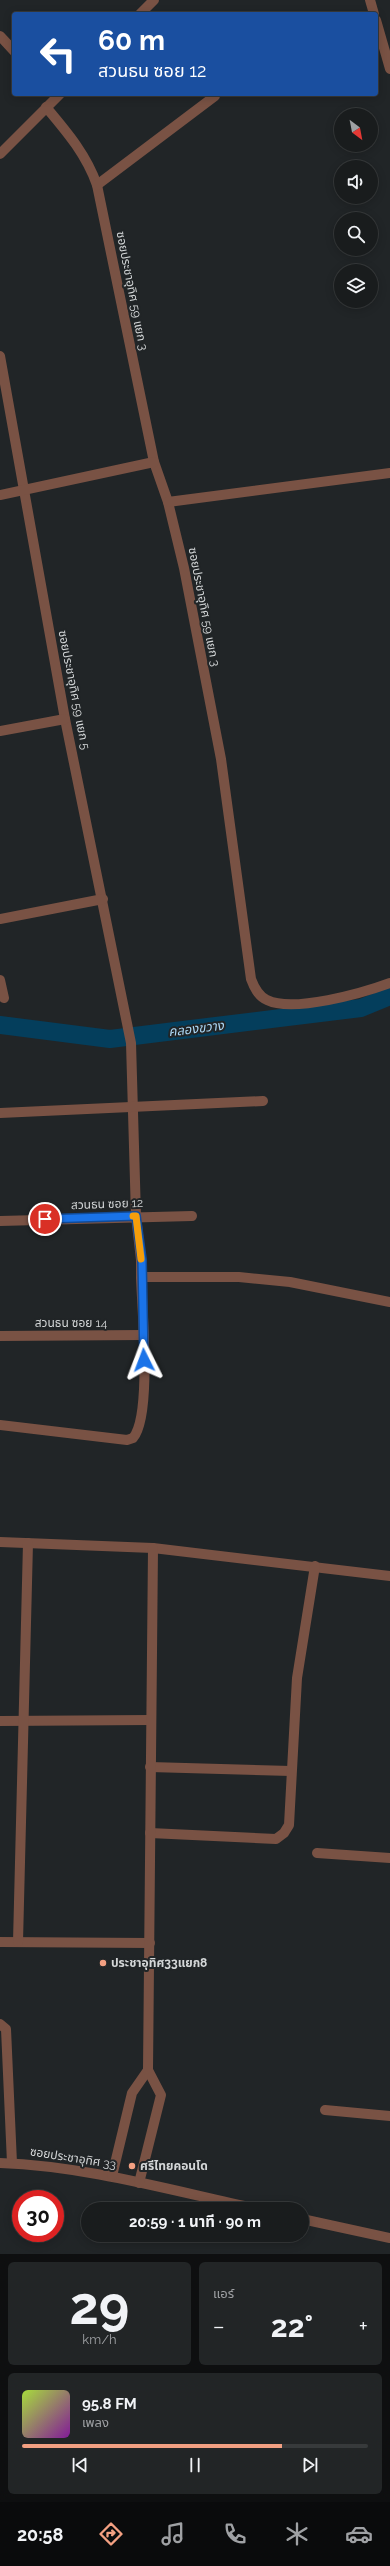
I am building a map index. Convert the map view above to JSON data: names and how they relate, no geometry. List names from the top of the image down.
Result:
{
  "streets": {
    "street": [
      "ซอยประชาอุทิศ 59 แยก 3",
      "ซอยประชาอุทิศ 59 แยก 5",
      "สวนธน ซอย 12",
      "สวนธน ซอย 14",
      "ซอยประชาอุทิศ 33"
    ]
  },
  "crossings": [
    ["ซอยประชาอุทิศ 59 แยก 5", "สวนธน ซอย 12"],
    ["ซอยประชาอุทิศ 59 แยก 5", "สวนธน ซอย 14"]
  ],
  "water": ["คลองขวาง"],
  "places": ["ประชาอุทิศ33แยก8", "ศรีไทยคอนโด"],
  "north": "bottom right",
  "page": {
    "turn": ["60 m", "สวนธน ซอย 12"],
    "limit": "30",
    "trip": "20:59 · 1 นาที · 90 m",
    "tile": [
      ["29", "km/h"],
      "แอร์"
    ],
    "heat": ["−", "22°", "+"],
    "song": ["95.8 FM", "เพลง"],
    "tabs": "20:58"
  }
}
